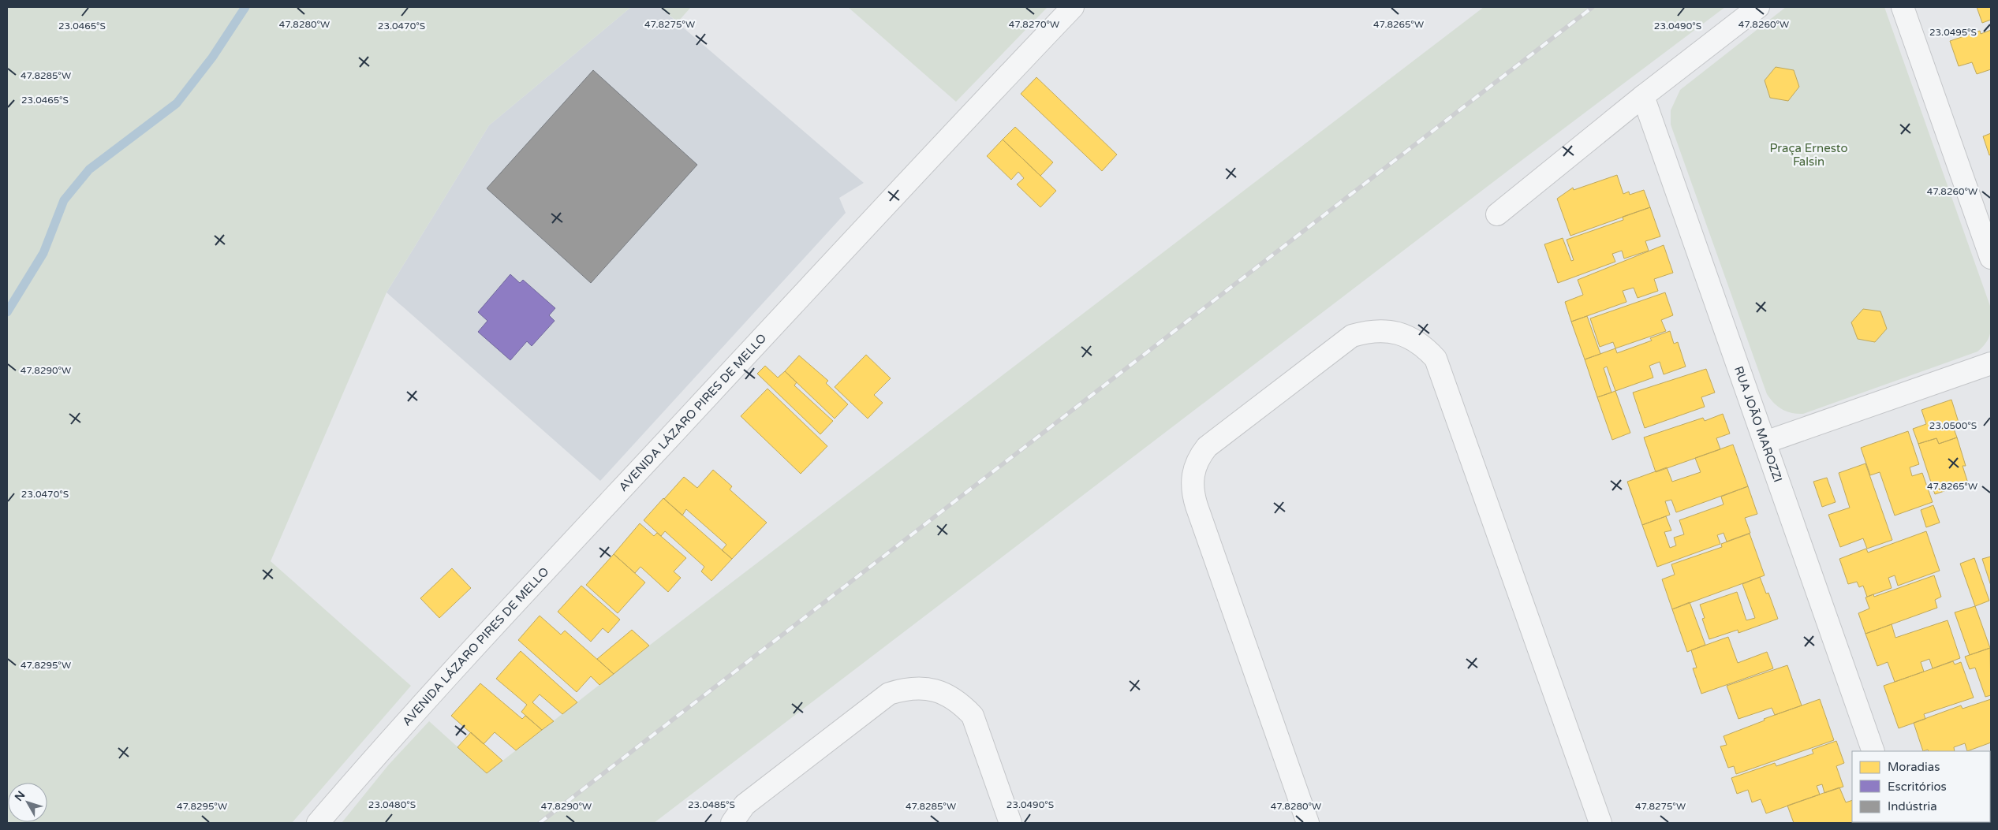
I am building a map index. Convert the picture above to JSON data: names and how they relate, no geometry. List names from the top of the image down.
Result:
{
  "streets": {
    "street": ["AVENIDA LÁZARO PIRES DE MELLO", "RUA JOÃO MAROZZI"]
  },
  "parks": ["Praça Ernesto Falsin"],
  "legend": ["Moradias", "Escritórios", "Indústria"],
  "north": "top left",
  "coordinates": [
    "47.8265°W",
    "47.8280°W",
    "47.8275°W",
    "47.8270°W",
    "47.8260°W",
    "23.0465°S",
    "23.0470°S",
    "23.0490°S",
    "23.0495°S",
    "47.8285°W",
    "47.8290°W",
    "23.0500°S",
    "47.8295°W",
    "23.0480°S",
    "23.0485°S"
  ]
}
